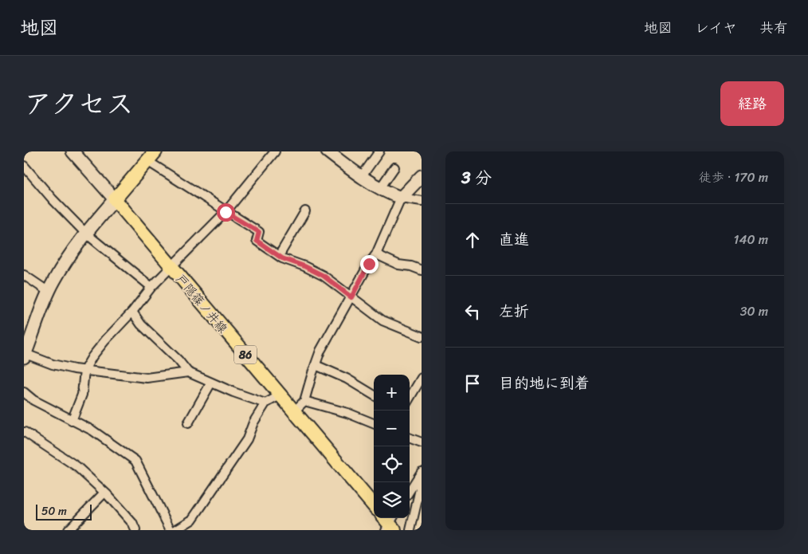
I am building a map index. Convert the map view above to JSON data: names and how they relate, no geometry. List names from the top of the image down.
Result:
{
  "streets": {
    "main road": ["戸隠篠ノ井線", "86"]
  },
  "scale_bar": "50 m",
  "page": {
    "header": "地図",
    "nav": ["地図", "レイヤ", "共有"],
    "title": "アクセス",
    "buttons": "経路",
    "heading": ["3 分", "徒歩 · 170 m"],
    "list": [
      ["直進", "140 m"],
      ["左折", "30 m"],
      "目的地に到着"
    ],
    "map_buttons": ["+", "−"],
    "scale": "50 m"
  }
}
